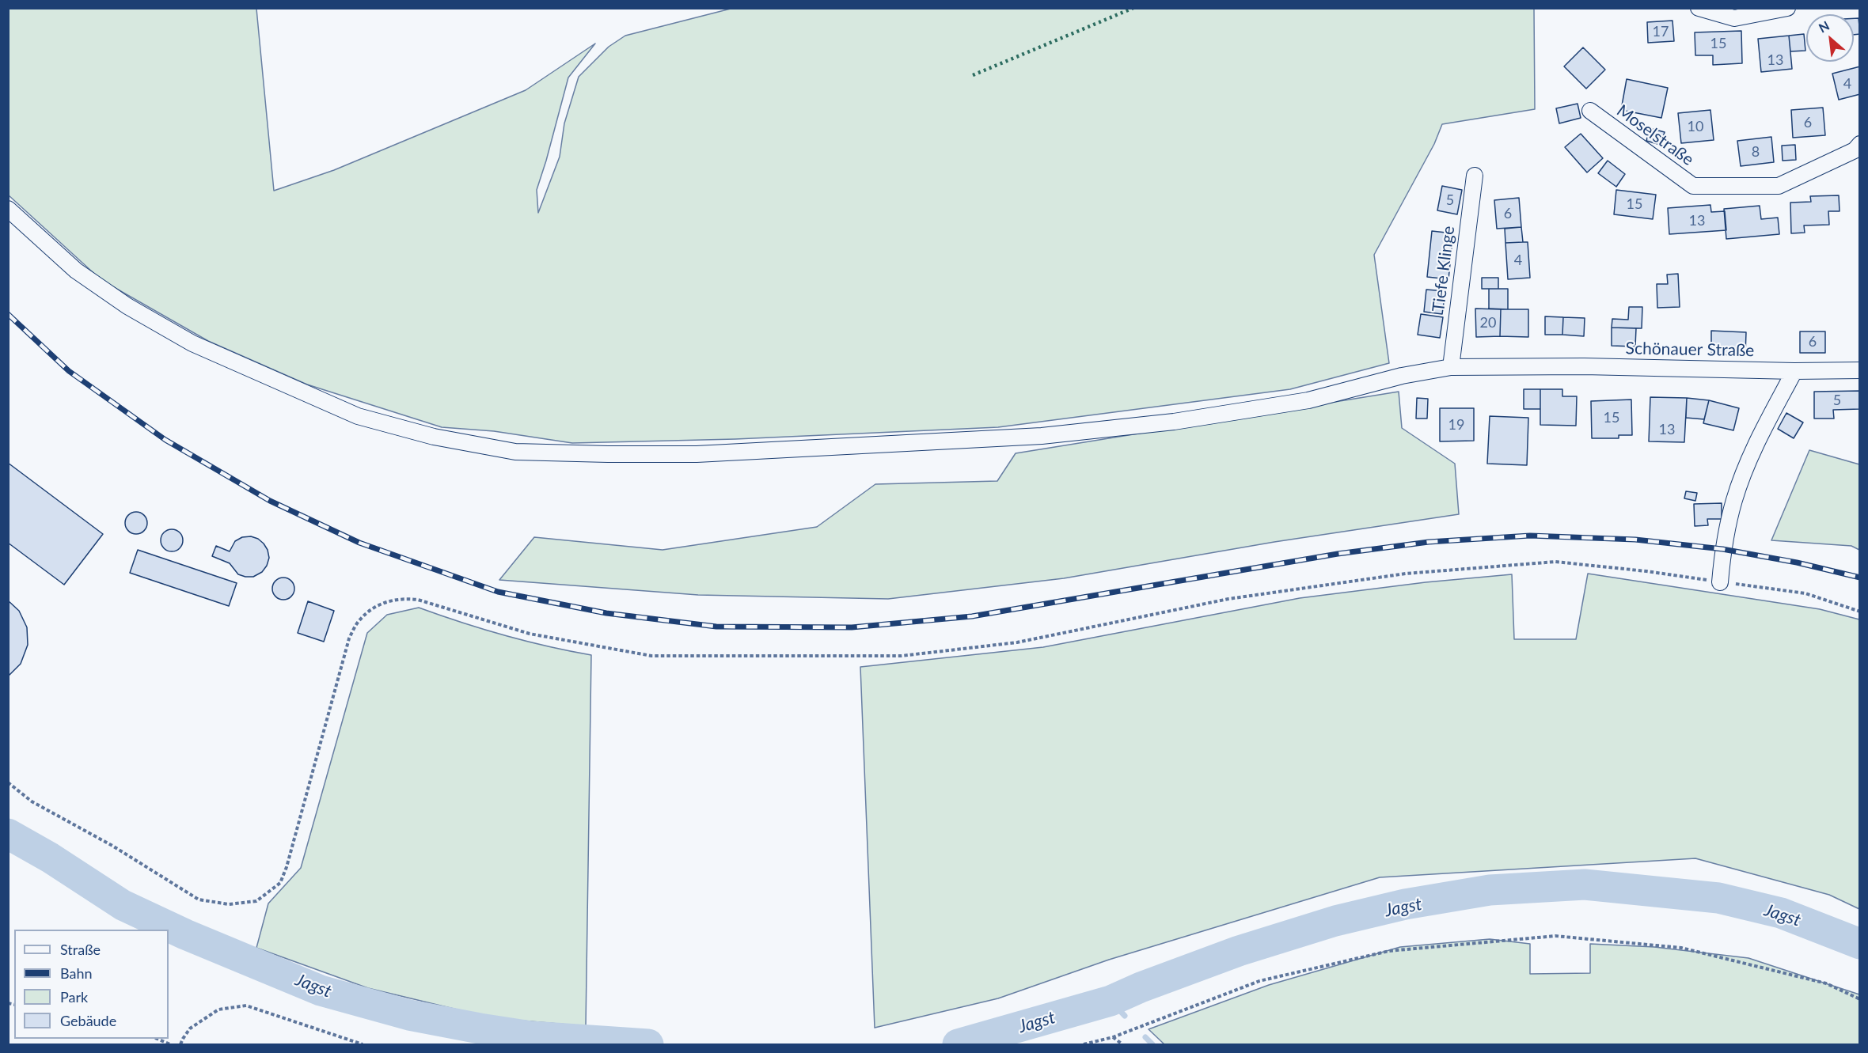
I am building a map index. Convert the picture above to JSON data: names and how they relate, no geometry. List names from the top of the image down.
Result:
{
  "streets": {
    "street": ["Moselstraße", "Tiefe Klinge", "Schönauer Straße"]
  },
  "crossings": [
    ["Tiefe Klinge", "Schönauer Straße"]
  ],
  "water": ["Jagst"],
  "house_numbers": [
    "17",
    "15",
    "13",
    "4",
    "6",
    "10",
    "8",
    "5",
    "15",
    "6",
    "13",
    "4",
    "20",
    "6",
    "5",
    "15",
    "19",
    "13"
  ],
  "legend": [
    "Straße",
    "Bahn",
    "Park",
    "Gebäude"
  ],
  "north": "top left"
}
